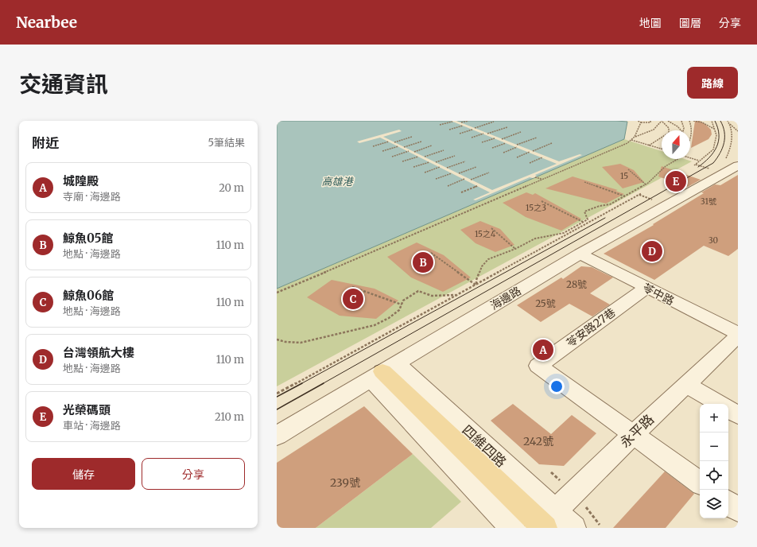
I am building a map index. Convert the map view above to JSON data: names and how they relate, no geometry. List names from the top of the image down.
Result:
{
  "streets": {
    "main road": ["四維四路"],
    "street": [
      "苓中路",
      "海邊路",
      "苓安路27巷",
      "永平路"
    ]
  },
  "crossings": [
    ["苓中路", "海邊路"],
    ["苓中路", "苓安路27巷"],
    ["苓中路", "永平路"],
    ["海邊路", "四維四路"],
    ["苓安路27巷", "永平路"],
    ["永平路", "四維四路"]
  ],
  "water": ["高雄港"],
  "house_numbers": [
    "15",
    "31號",
    "15之3",
    "15之4",
    "30",
    "28號",
    "25號",
    "242號",
    "239號"
  ],
  "north": "top",
  "page": {
    "header": "Nearbee",
    "nav": ["地圖", "圖層", "分享"],
    "title": "交通資訊",
    "buttons": [
      "路線",
      ["儲存", "分享"]
    ],
    "heading": ["附近", "5筆結果"],
    "list": [
      {
        "mark": "A",
        "name": "城隍殿",
        "note": "寺廟 · 海邊路",
        "value": "20 m"
      },
      {
        "mark": "B",
        "name": "鯨魚05館",
        "note": "地點 · 海邊路",
        "value": "110 m"
      },
      {
        "mark": "C",
        "name": "鯨魚06館",
        "note": "地點 · 海邊路",
        "value": "110 m"
      },
      {
        "mark": "D",
        "name": "台灣領航大樓",
        "note": "地點 · 海邊路",
        "value": "110 m"
      },
      {
        "mark": "E",
        "name": "光榮碼頭",
        "note": "車站 · 海邊路",
        "value": "210 m"
      }
    ],
    "pins": [
      "E",
      "D",
      "B",
      "C",
      "A"
    ],
    "map_buttons": ["+", "−"]
  }
}
